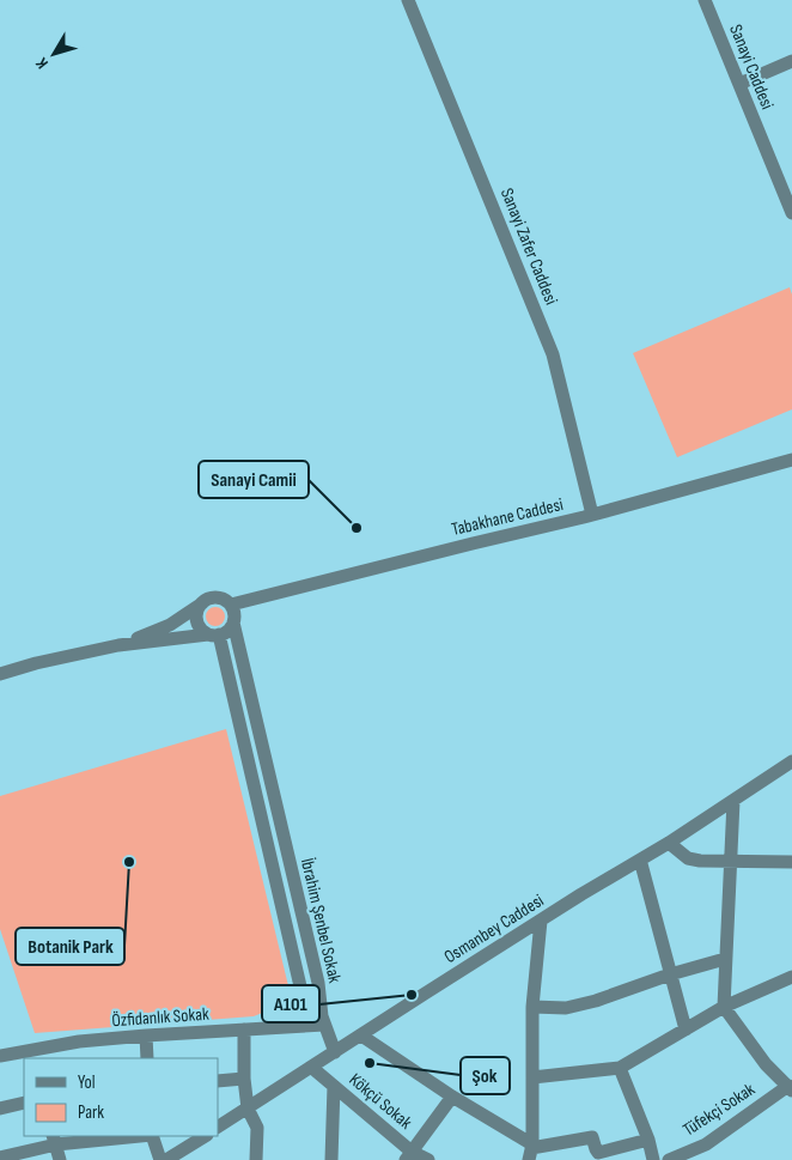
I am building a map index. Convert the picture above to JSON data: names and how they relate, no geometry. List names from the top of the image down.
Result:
{
  "streets": {
    "street": [
      "Sanayi Caddesi",
      "Sanayi Zafer Caddesi",
      "Tabakhane Caddesi",
      "İbrahim Şenbel Sokak",
      "Osmanbey Caddesi",
      "Özfidanlık Sokak",
      "Kökçü Sokak",
      "Tüfekçi Sokak"
    ]
  },
  "crossings": [
    ["Sanayi Zafer Caddesi", "Tabakhane Caddesi"],
    ["Tabakhane Caddesi", "İbrahim Şenbel Sokak"],
    ["İbrahim Şenbel Sokak", "Özfidanlık Sokak"],
    ["Osmanbey Caddesi", "Kökçü Sokak"]
  ],
  "places": [
    "Sanayi Camii",
    "Botanik Park",
    "A101",
    "Şok"
  ],
  "legend": ["Yol", "Park"],
  "north": "bottom left"
}
